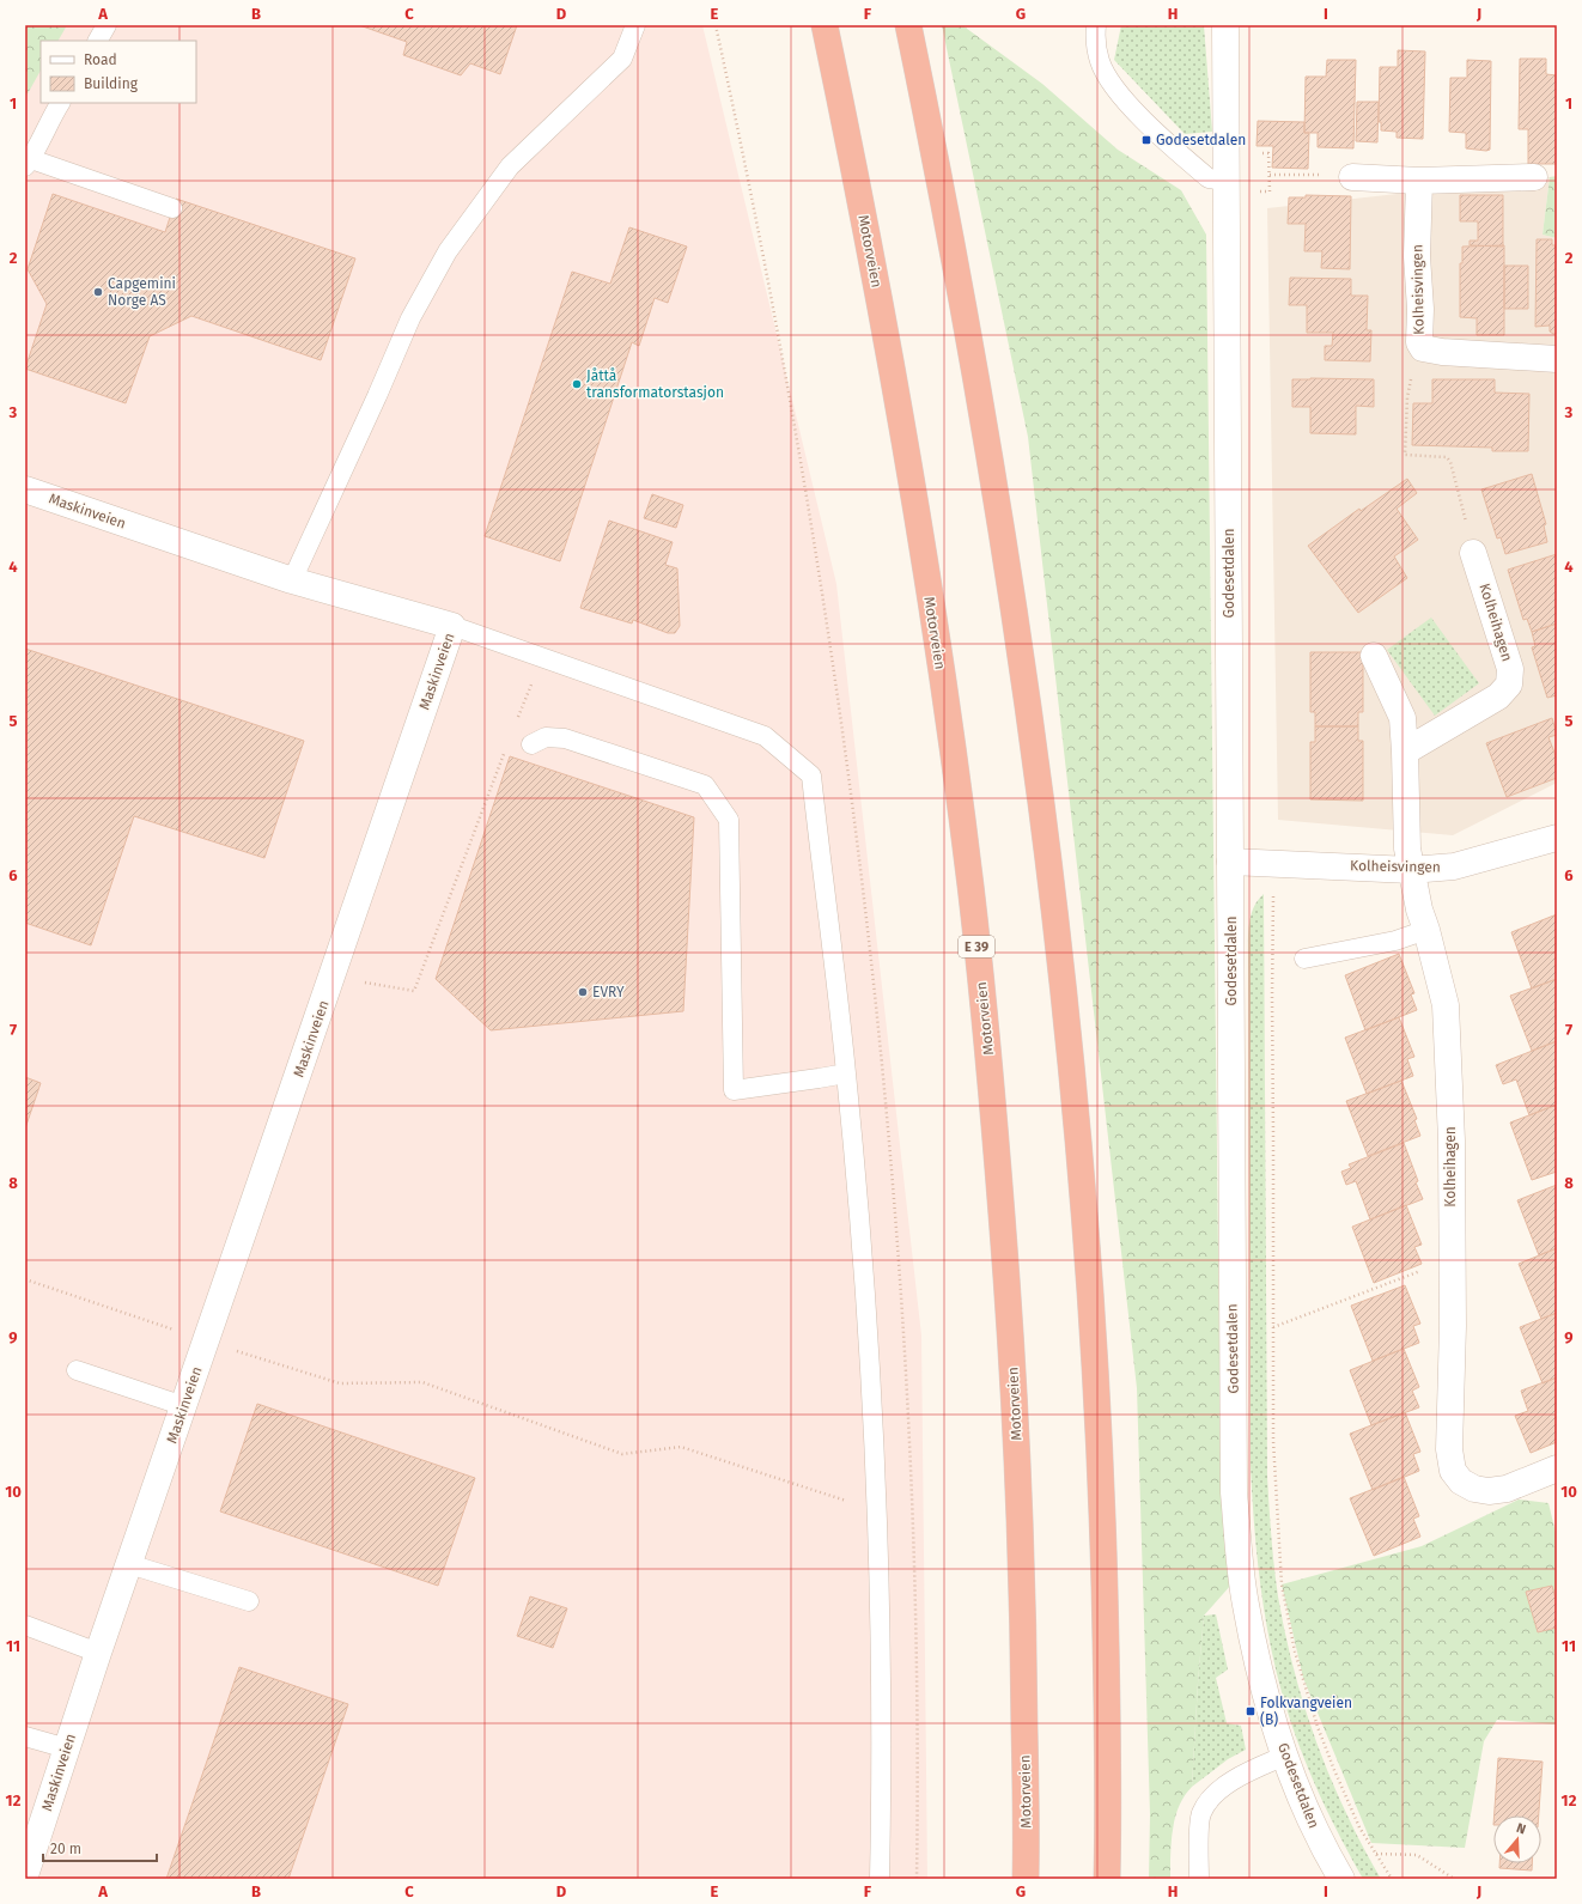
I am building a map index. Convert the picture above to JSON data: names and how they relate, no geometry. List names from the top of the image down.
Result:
{
  "streets": {
    "highway": ["Motorveien", "E 39"],
    "street": [
      "Kolheisvingen",
      "Maskinveien",
      "Godesetdalen",
      "Kolheihagen"
    ]
  },
  "crossings": [
    ["Kolheisvingen", "Godesetdalen"],
    ["Kolheisvingen", "Kolheihagen"]
  ],
  "places": {
    "transit": ["Godesetdalen", "Folkvangveien (B)"],
    "other": ["Capgemini Norge AS", "Jåttå transformatorstasjon", "EVRY"]
  },
  "legend": ["Road", "Building"],
  "scale_bar": "20 m",
  "north": "top",
  "grid": {
    "columns": [
      "A",
      "B",
      "C",
      "D",
      "E",
      "F",
      "G",
      "H",
      "I",
      "J"
    ],
    "rows": [
      "1",
      "2",
      "3",
      "4",
      "5",
      "6",
      "7",
      "8",
      "9",
      "10",
      "11",
      "12"
    ]
  }
}
